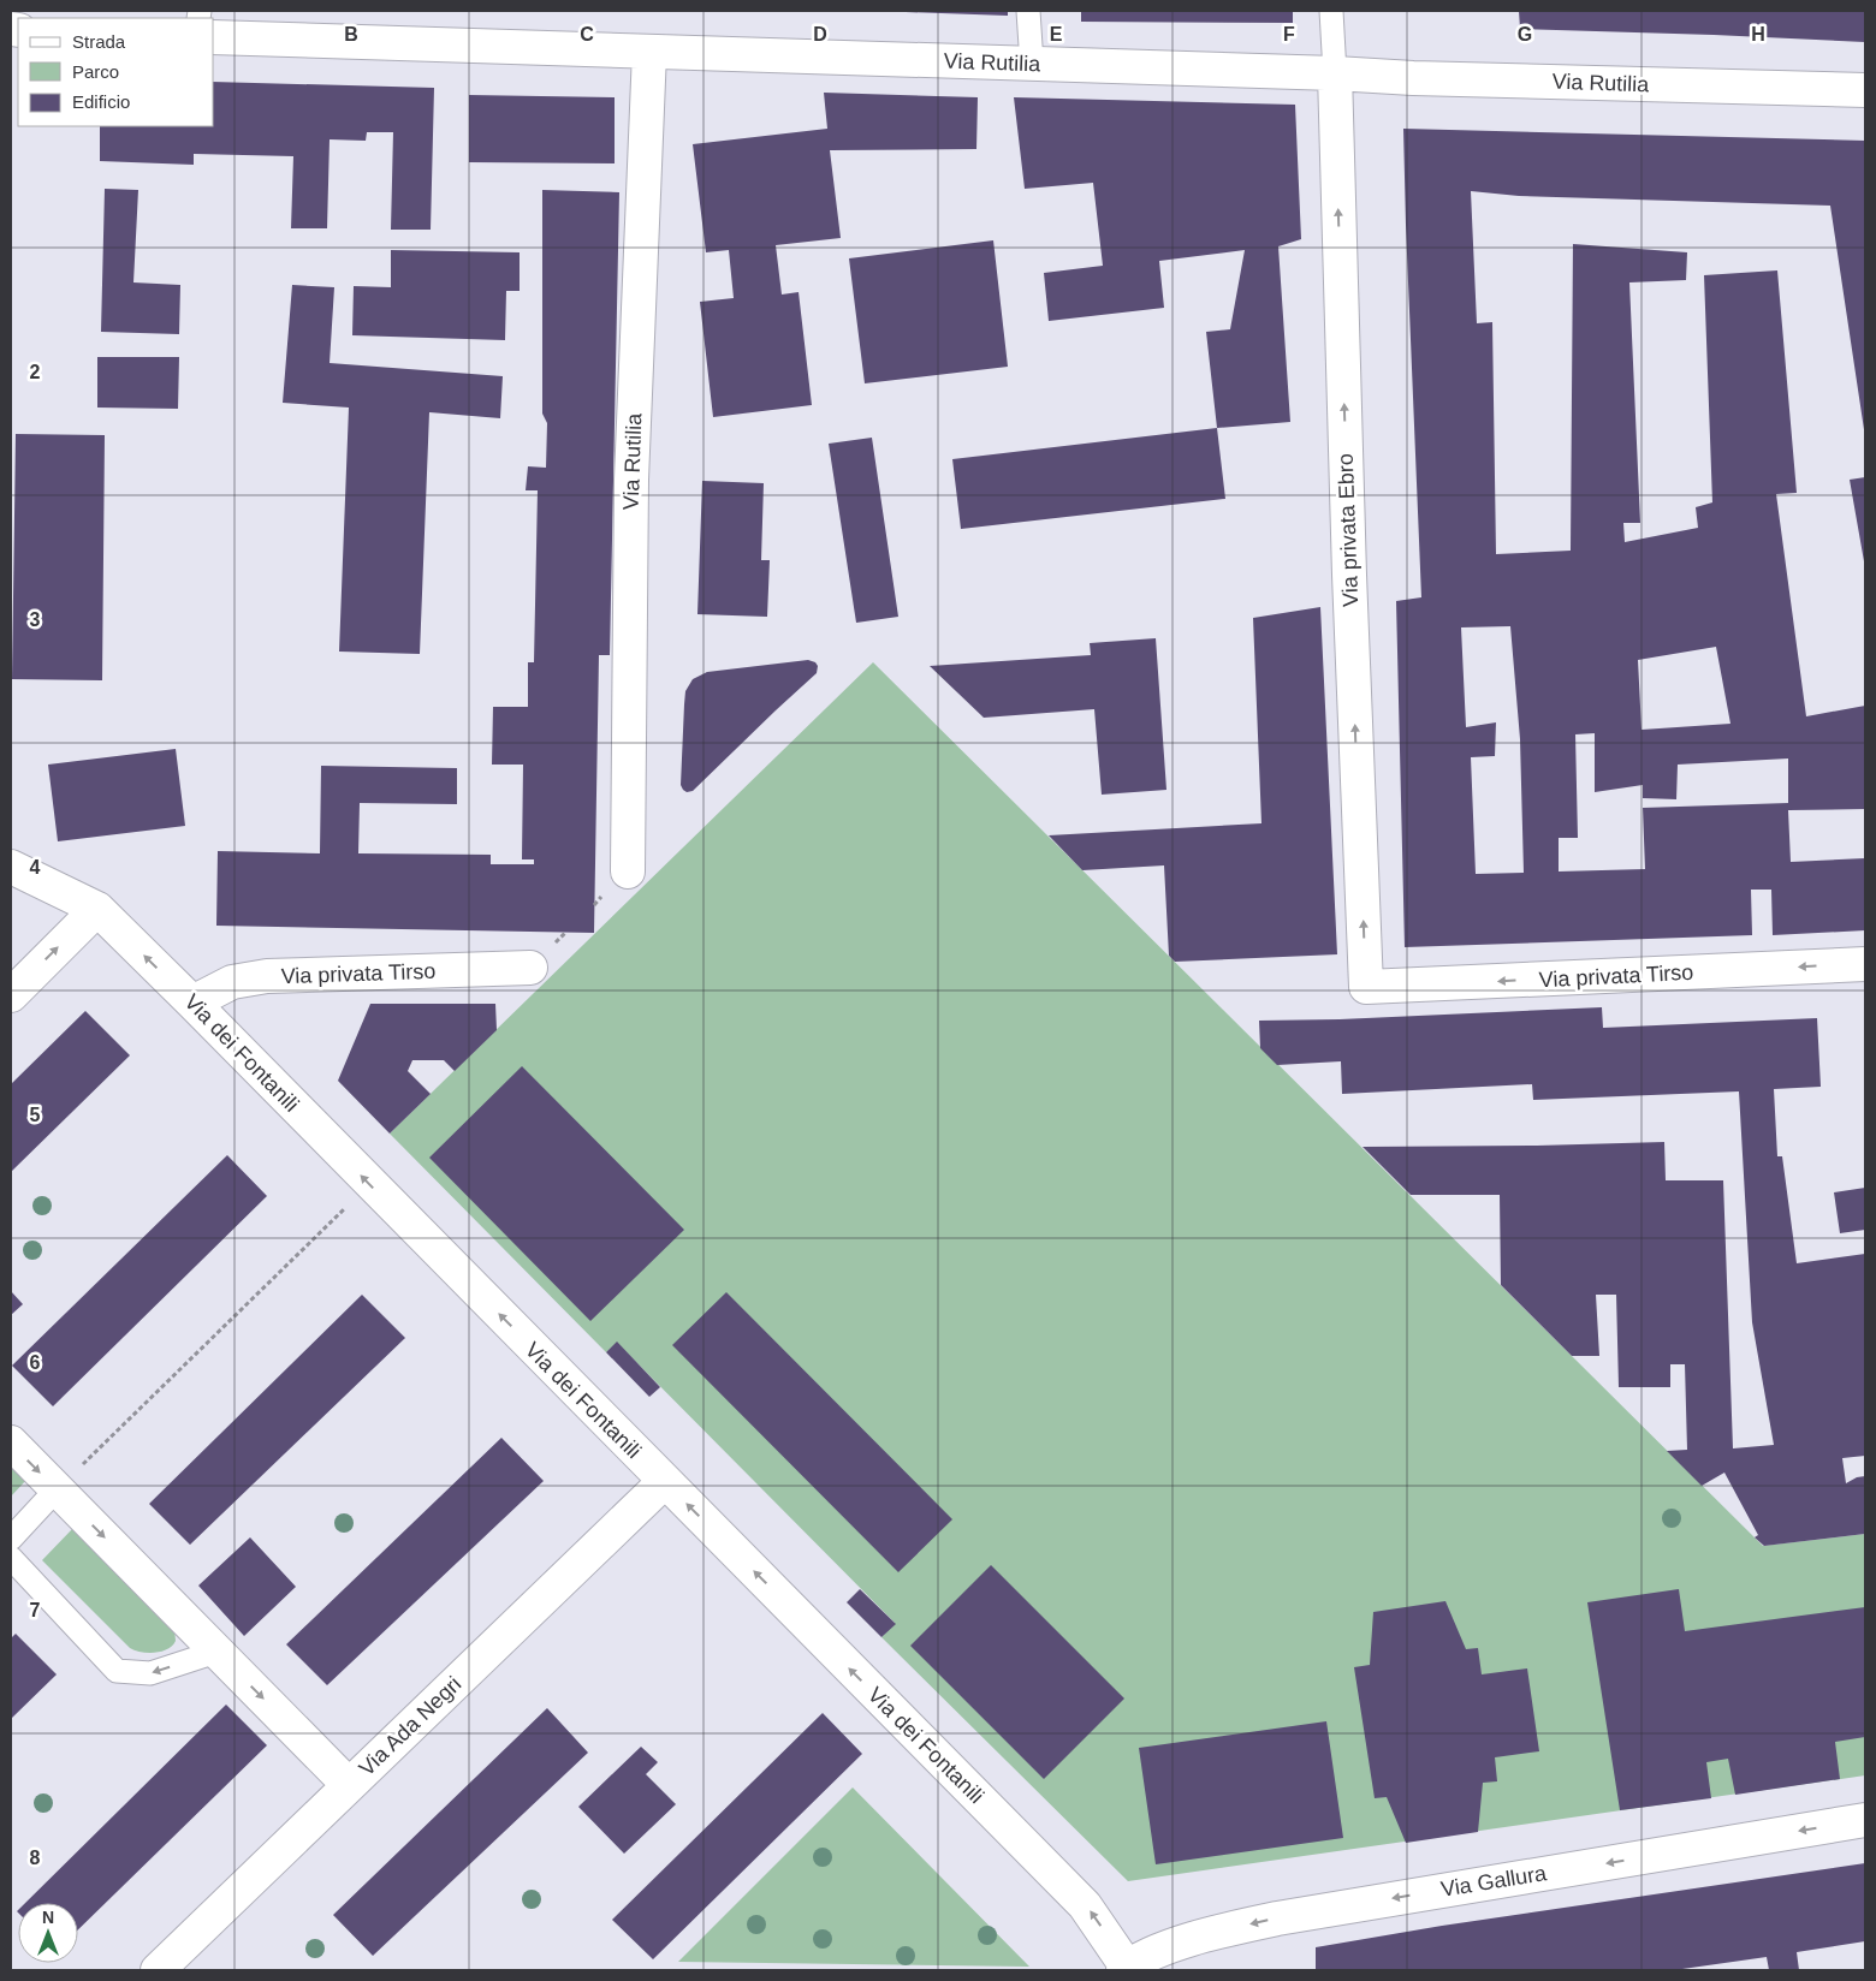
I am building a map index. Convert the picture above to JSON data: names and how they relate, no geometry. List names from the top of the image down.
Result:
{
  "streets": {
    "street": [
      "Via Rutilia",
      "Via privata Ebro",
      "Via privata Tirso",
      "Via dei Fontanili",
      "Via Ada Negri",
      "Via Gallura"
    ]
  },
  "crossings": [
    ["Via Rutilia", "Via privata Ebro"],
    ["Via privata Ebro", "Via privata Tirso"],
    ["Via privata Tirso", "Via dei Fontanili"],
    ["Via dei Fontanili", "Via Ada Negri"],
    ["Via dei Fontanili", "Via Gallura"]
  ],
  "one_way": [
    "Via privata Ebro",
    "Via privata Tirso",
    "Via dei Fontanili",
    "Via Gallura"
  ],
  "legend": ["Strada", "Parco", "Edificio"],
  "north": "top",
  "grid": {
    "columns": [
      "B",
      "C",
      "D",
      "E",
      "F",
      "G",
      "H"
    ],
    "rows": [
      "2",
      "3",
      "4",
      "5",
      "6",
      "7",
      "8"
    ]
  }
}
